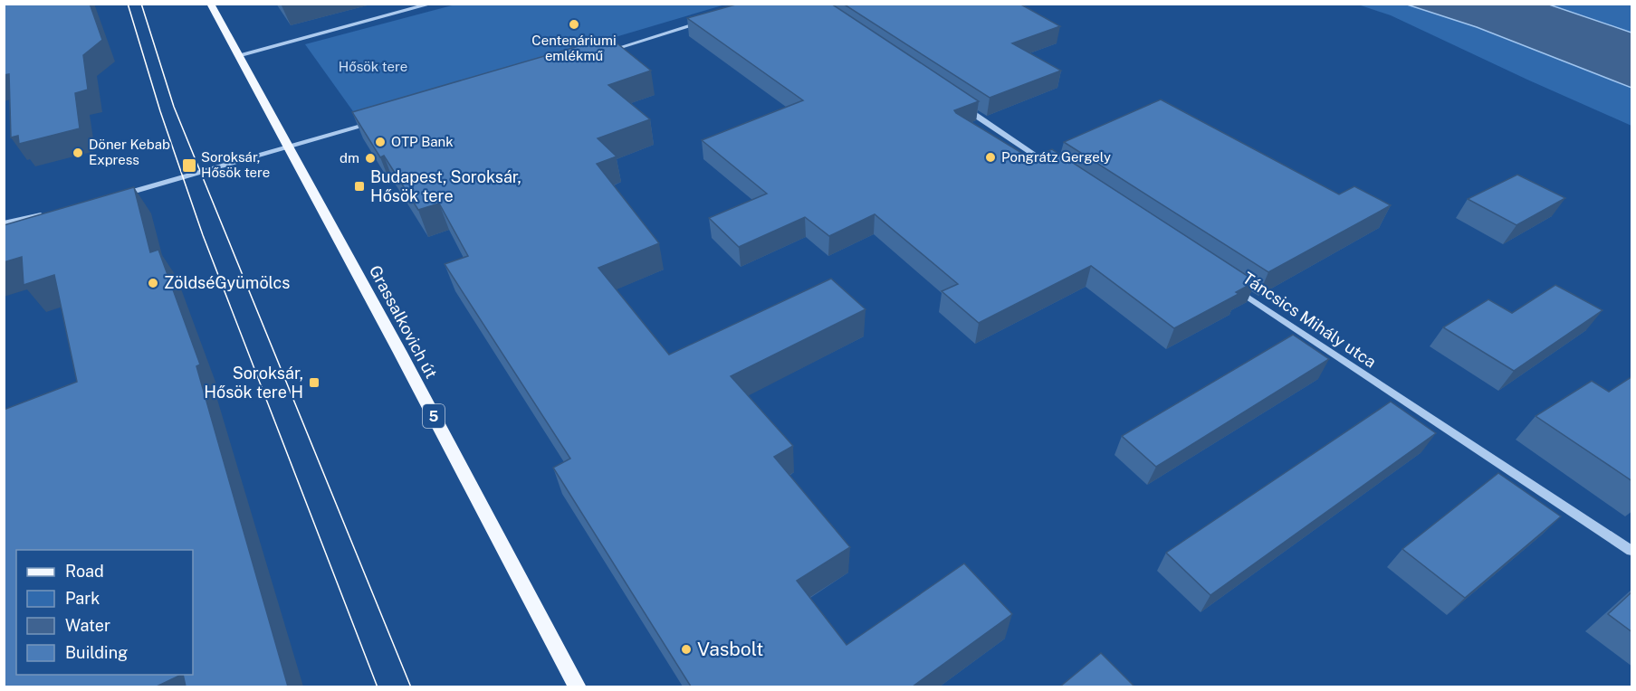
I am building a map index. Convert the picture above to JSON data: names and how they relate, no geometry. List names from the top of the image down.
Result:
{
  "streets": {
    "main road": ["Grassalkovich út", "5"],
    "street": ["Táncsics Mihály utca"]
  },
  "parks": ["Hősök tere"],
  "places": {
    "other": [
      "Centenáriumi emlékmű",
      "OTP Bank",
      "Döner Kebab Express",
      "Pongrátz Gergely",
      "dm",
      "ZöldséGyümölcs",
      "Vasbolt"
    ],
    "transit": ["Soroksár, Hősök tere", "Budapest, Soroksár, Hősök tere", "Soroksár, Hősök tere H"]
  },
  "legend": [
    "Road",
    "Park",
    "Water",
    "Building"
  ]
}
